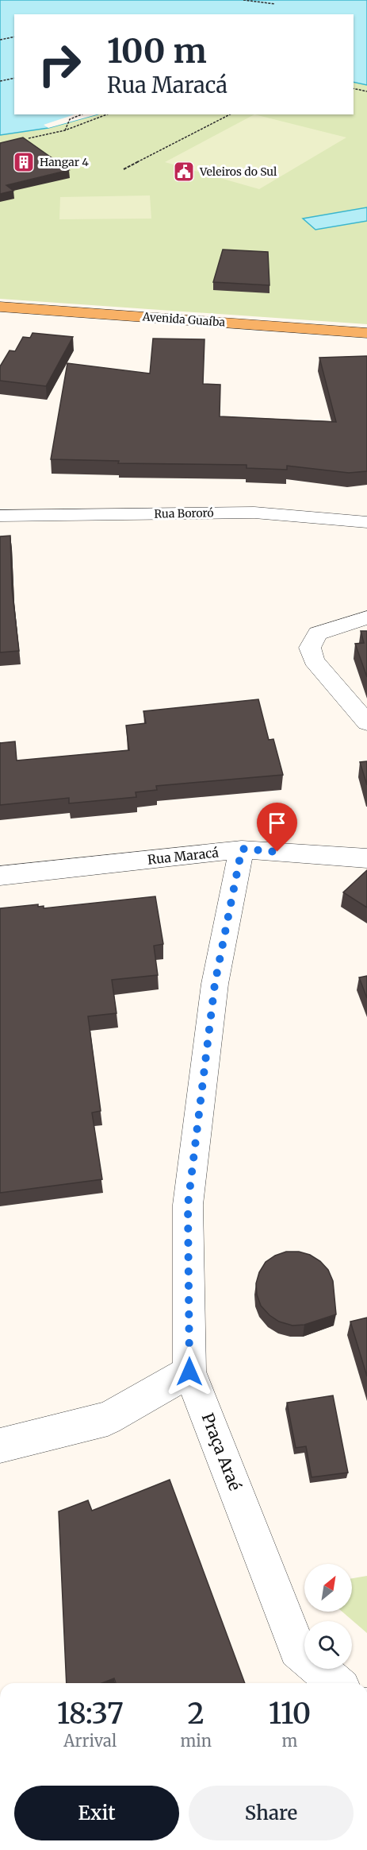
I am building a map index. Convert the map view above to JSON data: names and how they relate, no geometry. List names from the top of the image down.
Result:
{
  "streets": {
    "main road": ["Avenida Guaíba"],
    "street": ["Rua Bororó", "Rua Maracá", "Praça Araé"]
  },
  "crossings": [
    ["Rua Maracá", "Praça Araé"]
  ],
  "places": {
    "building": ["Hangar 4"],
    "public building": ["Veleiros do Sul"]
  },
  "north": "top right",
  "page": {
    "turn": ["100 m", "Rua Maracá"],
    "eta": [
      "18:37",
      "Arrival",
      "2",
      "min",
      "110",
      "m"
    ],
    "buttons": ["Exit", "Share"]
  }
}
